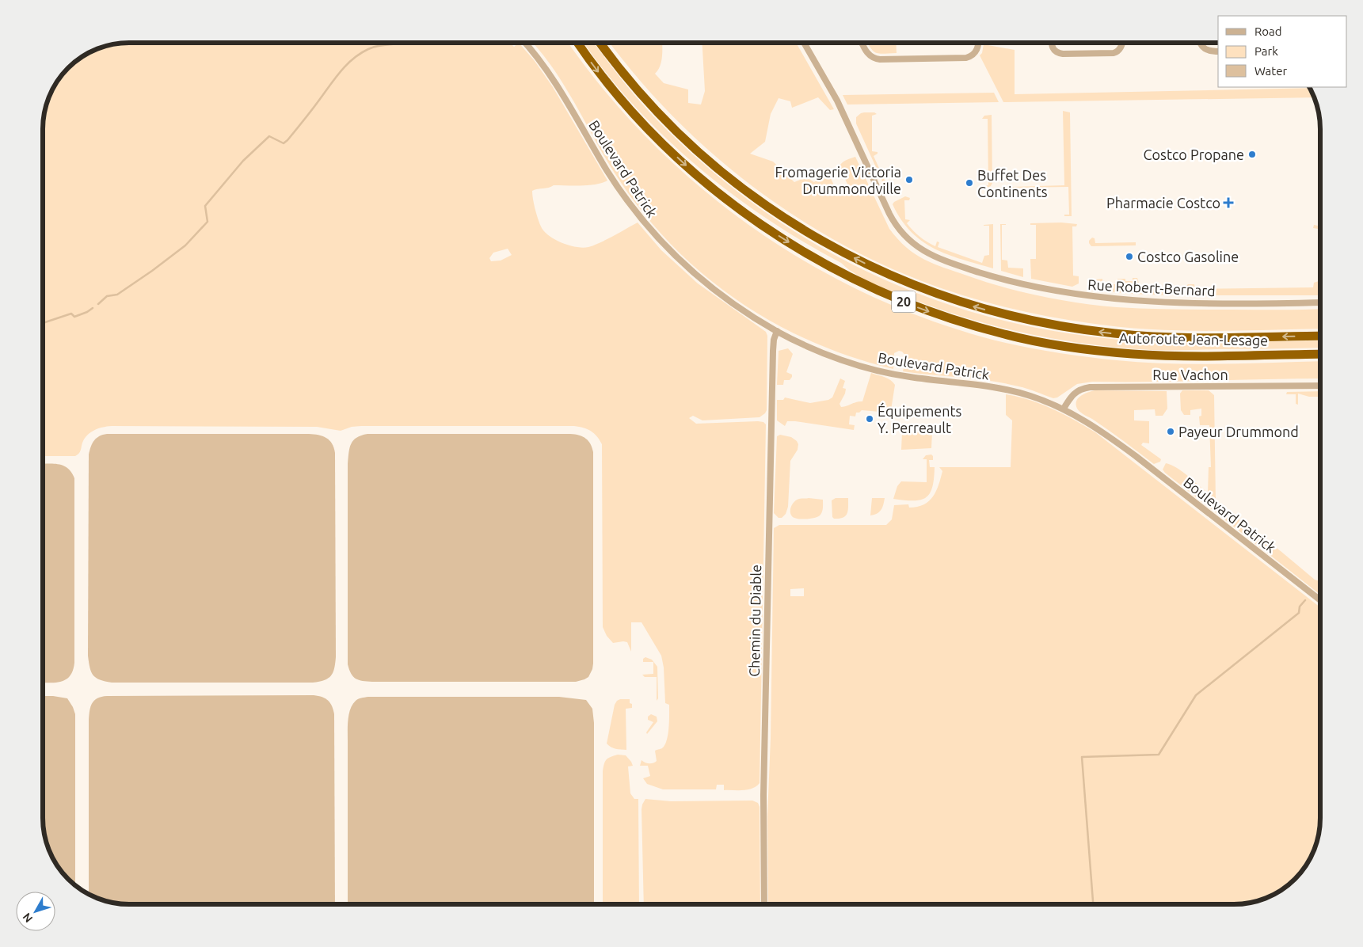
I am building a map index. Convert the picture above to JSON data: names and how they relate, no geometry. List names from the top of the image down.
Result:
{
  "streets": {
    "highway": ["20", "Autoroute Jean-Lesage"],
    "street": [
      "Boulevard Patrick",
      "Rue Robert-Bernard",
      "Rue Vachon",
      "Chemin du Diable"
    ]
  },
  "crossings": [
    ["Boulevard Patrick", "Rue Vachon"],
    ["Boulevard Patrick", "Chemin du Diable"]
  ],
  "places": {
    "other": [
      "Costco Propane",
      "Fromagerie Victoria Drummondville",
      "Buffet Des Continents",
      "Costco Gasoline",
      "Équipements Y. Perreault",
      "Payeur Drummond"
    ],
    "health": ["Pharmacie Costco"]
  },
  "legend": ["Road", "Park", "Water"],
  "north": "bottom left"
}
